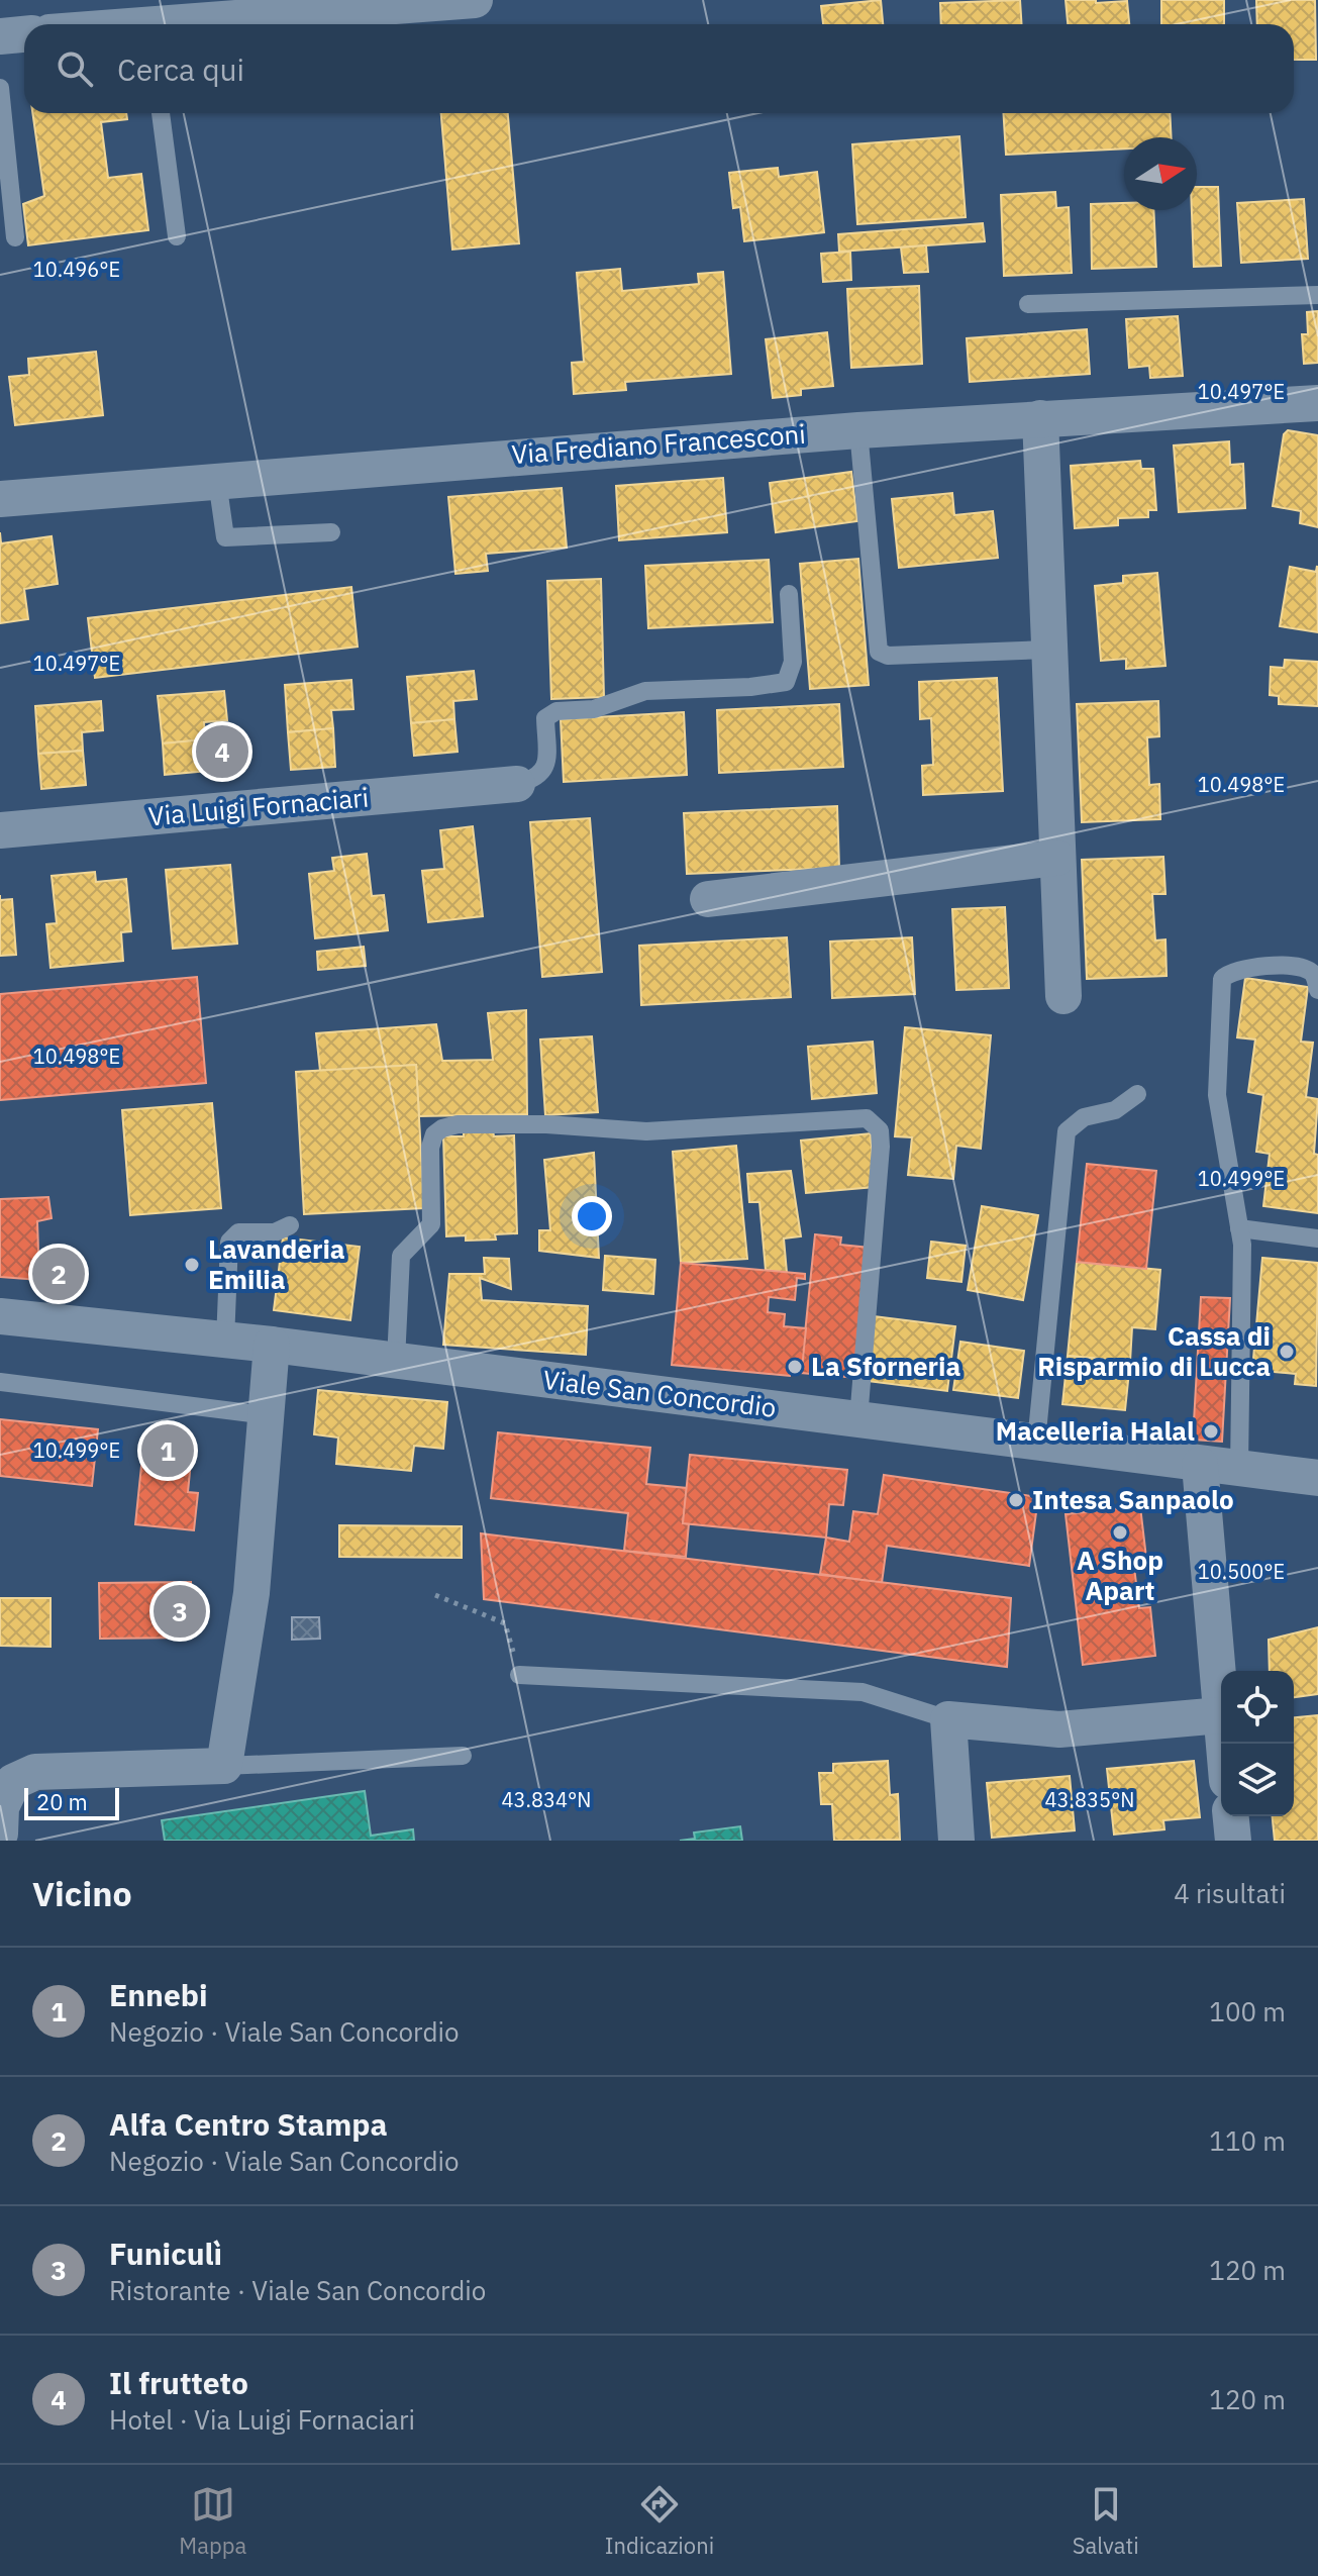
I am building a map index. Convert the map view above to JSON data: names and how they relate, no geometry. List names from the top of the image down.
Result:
{
  "streets": {
    "street": ["Via Frediano Francesconi", "Via Luigi Fornaciari", "Viale San Concordio"]
  },
  "places": [
    "Lavanderia Emilia",
    "Cassa di Risparmio di Lucca",
    "La Sforneria",
    "Macelleria Halal",
    "Intesa Sanpaolo",
    "A Shop Apart"
  ],
  "scale_bar": "20 m",
  "north": "right",
  "page": {
    "search": "Cerca qui",
    "pins": [
      "4",
      "2",
      "1",
      "3"
    ],
    "scale": "20 m",
    "heading": ["Vicino", "4 risultati"],
    "list": [
      {
        "mark": "1",
        "name": "Ennebi",
        "note": "Negozio · Viale San Concordio",
        "value": "100 m"
      },
      {
        "mark": "2",
        "name": "Alfa Centro Stampa",
        "note": "Negozio · Viale San Concordio",
        "value": "110 m"
      },
      {
        "mark": "3",
        "name": "Funiculì",
        "note": "Ristorante · Viale San Concordio",
        "value": "120 m"
      },
      {
        "mark": "4",
        "name": "Il frutteto",
        "note": "Hotel · Via Luigi Fornaciari",
        "value": "120 m"
      }
    ],
    "nav": ["Mappa", "Indicazioni", "Salvati"]
  },
  "coordinates": [
    "10.496°E",
    "10.497°E",
    "10.498°E",
    "10.499°E",
    "10.500°E",
    "43.834°N",
    "43.835°N"
  ]
}
